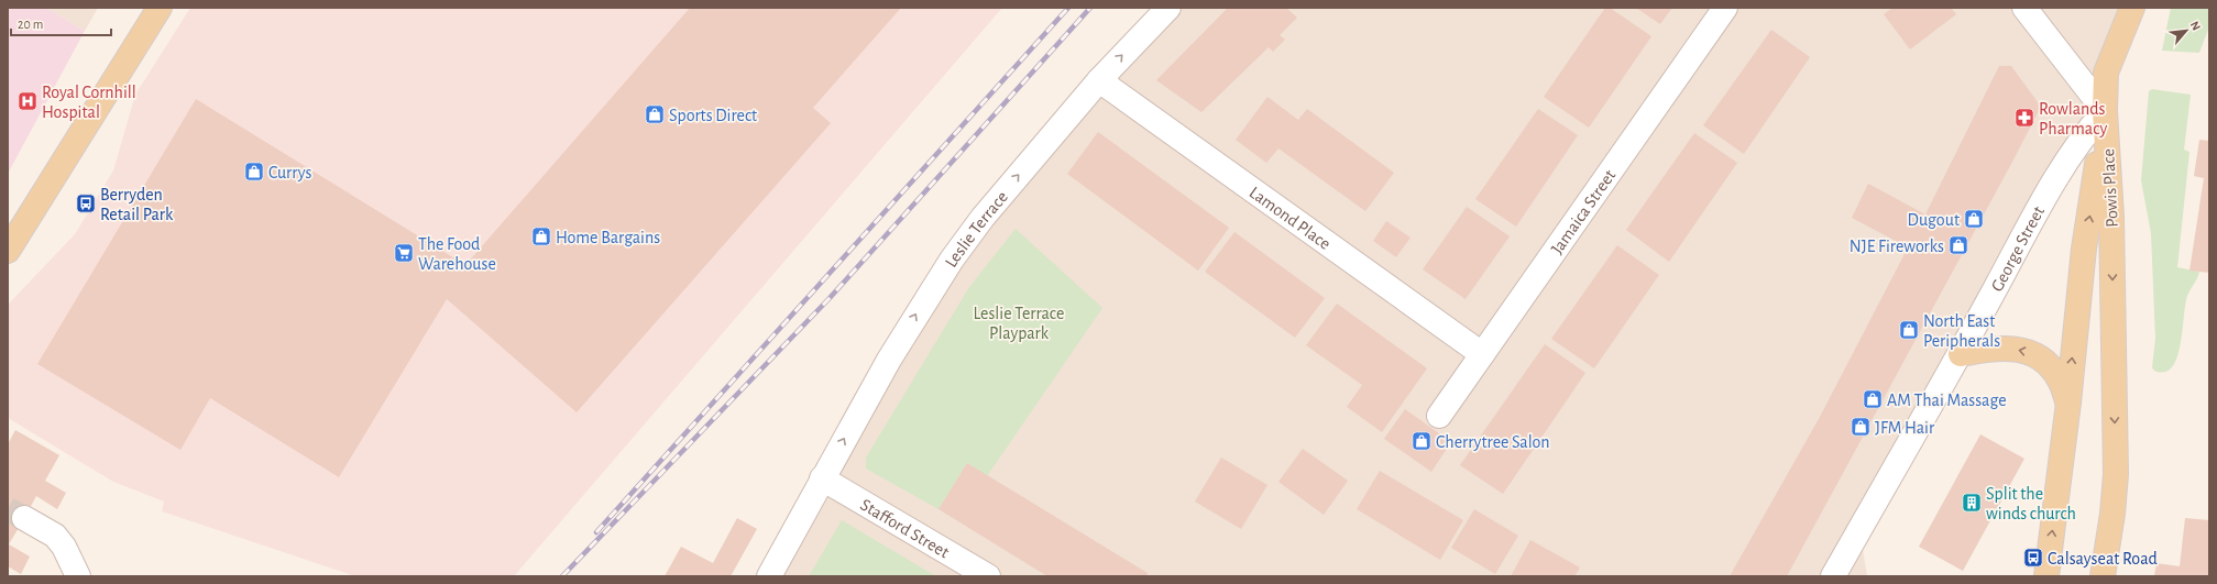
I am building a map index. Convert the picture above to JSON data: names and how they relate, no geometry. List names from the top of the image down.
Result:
{
  "streets": {
    "main road": ["Powis Place"],
    "street": [
      "Jamaica Street",
      "Lamond Place",
      "Leslie Terrace",
      "George Street",
      "Stafford Street"
    ]
  },
  "crossings": [
    ["Powis Place", "George Street"],
    ["Jamaica Street", "Lamond Place"],
    ["Lamond Place", "Leslie Terrace"],
    ["Leslie Terrace", "Stafford Street"]
  ],
  "one_way": ["Leslie Terrace"],
  "parks": ["Leslie Terrace Playpark"],
  "places": {
    "hospital": ["Royal Cornhill Hospital"],
    "shop": [
      "Sports Direct",
      "Currys",
      "Dugout",
      "Home Bargains",
      "NJE Fireworks",
      "North East Peripherals",
      "AM Thai Massage",
      "JFM Hair",
      "Cherrytree Salon"
    ],
    "pharmacy": ["Rowlands Pharmacy"],
    "bus stop": ["Berryden Retail Park", "Calsayseat Road"],
    "supermarket": ["The Food Warehouse"],
    "building": ["Split the winds church"]
  },
  "scale_bar": "20 m",
  "north": "top right"
}
